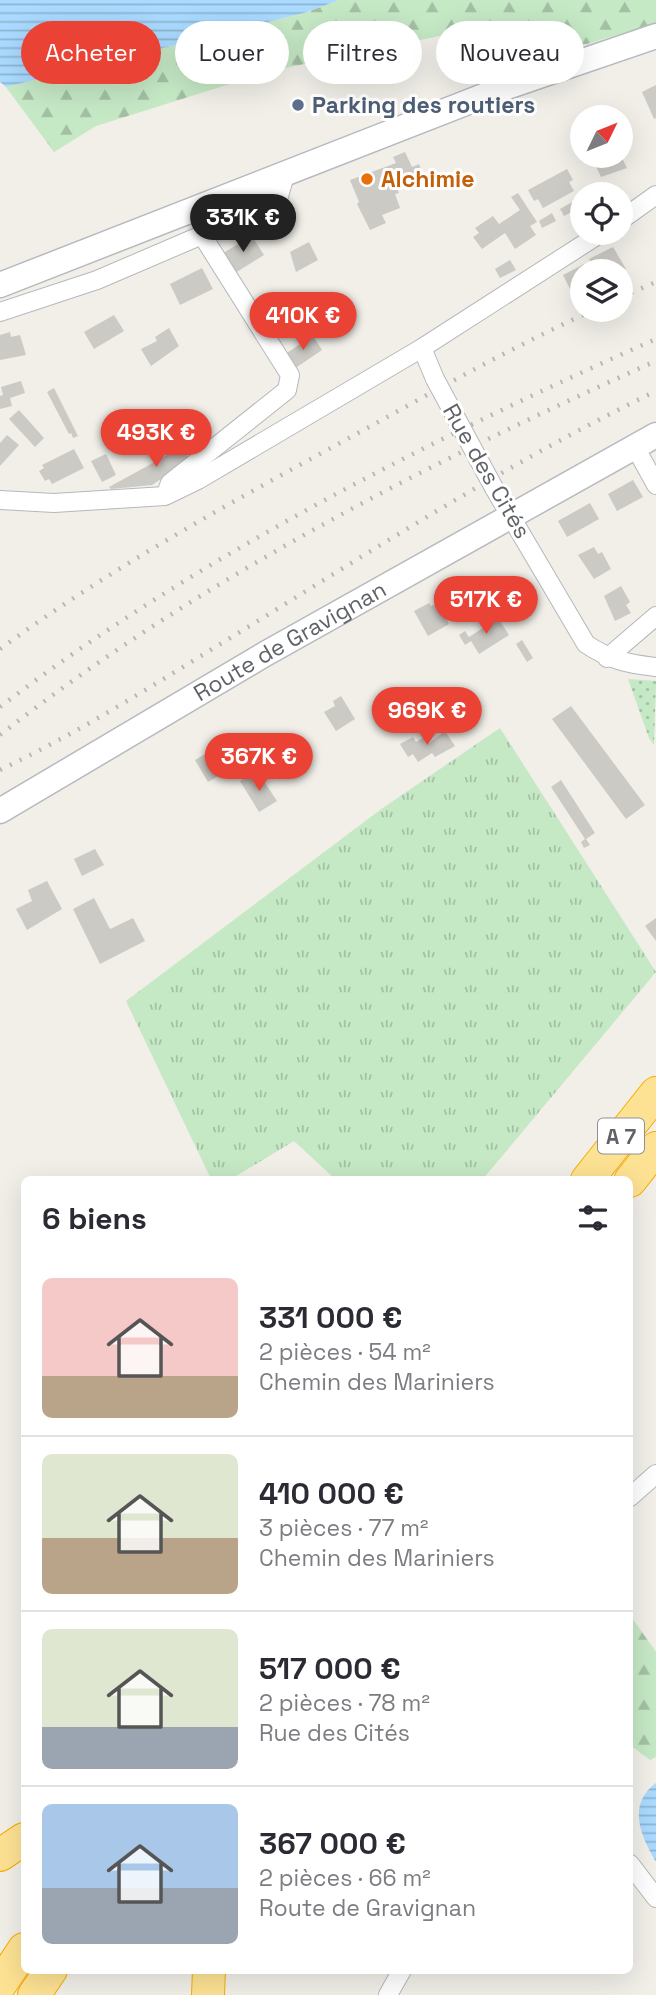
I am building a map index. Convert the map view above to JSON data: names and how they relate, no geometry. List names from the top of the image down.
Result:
{
  "streets": {
    "highway": ["A 7"],
    "street": ["Rue des Cités", "Route de Gravignan"]
  },
  "crossings": [
    ["Rue des Cités", "Route de Gravignan"]
  ],
  "places": ["Parking des routiers", "Alchimie"],
  "north": "top right",
  "page": {
    "chip": [
      "Acheter",
      "Louer",
      "Filtres",
      "Nouveau"
    ],
    "price": [
      "331K €",
      "410K €",
      "493K €",
      "517K €",
      "969K €",
      "367K €"
    ],
    "heading": "6 biens",
    "list": [
      {
        "name": "331 000 €",
        "note": "2 pièces · 54 m² · Chemin des Mariniers"
      },
      {
        "name": "410 000 €",
        "note": "3 pièces · 77 m² · Chemin des Mariniers"
      },
      {
        "name": "517 000 €",
        "note": "2 pièces · 78 m² · Rue des Cités"
      },
      {
        "name": "367 000 €",
        "note": "2 pièces · 66 m² · Route de Gravignan"
      }
    ]
  }
}
